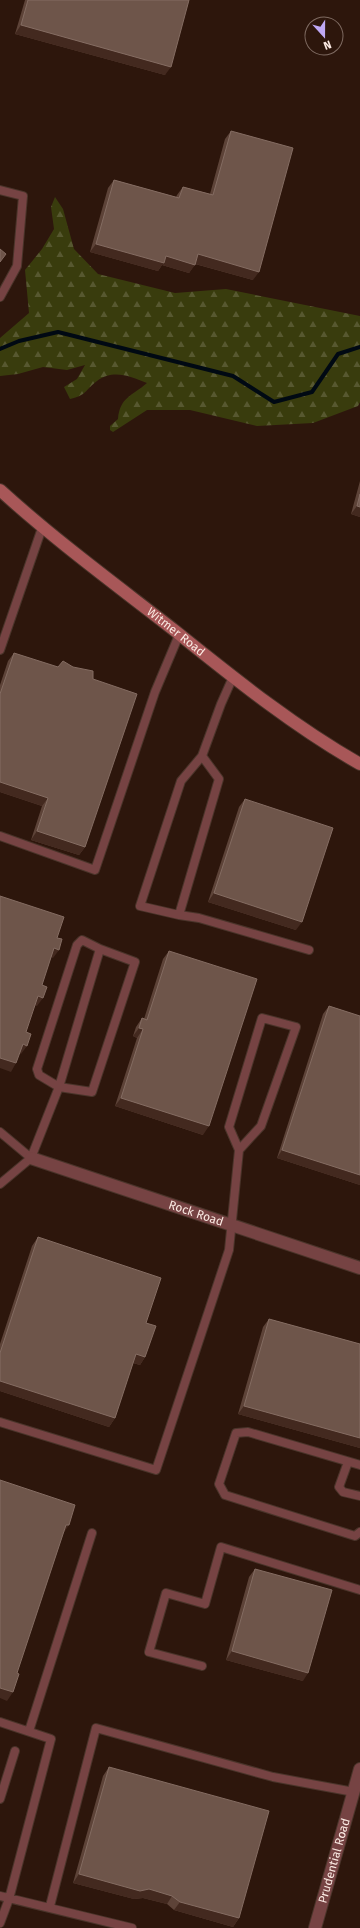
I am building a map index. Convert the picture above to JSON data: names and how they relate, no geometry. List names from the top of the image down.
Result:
{
  "streets": {
    "street": ["Witmer Road", "Rock Road", "Prudential Road"]
  },
  "north": "bottom"
}
